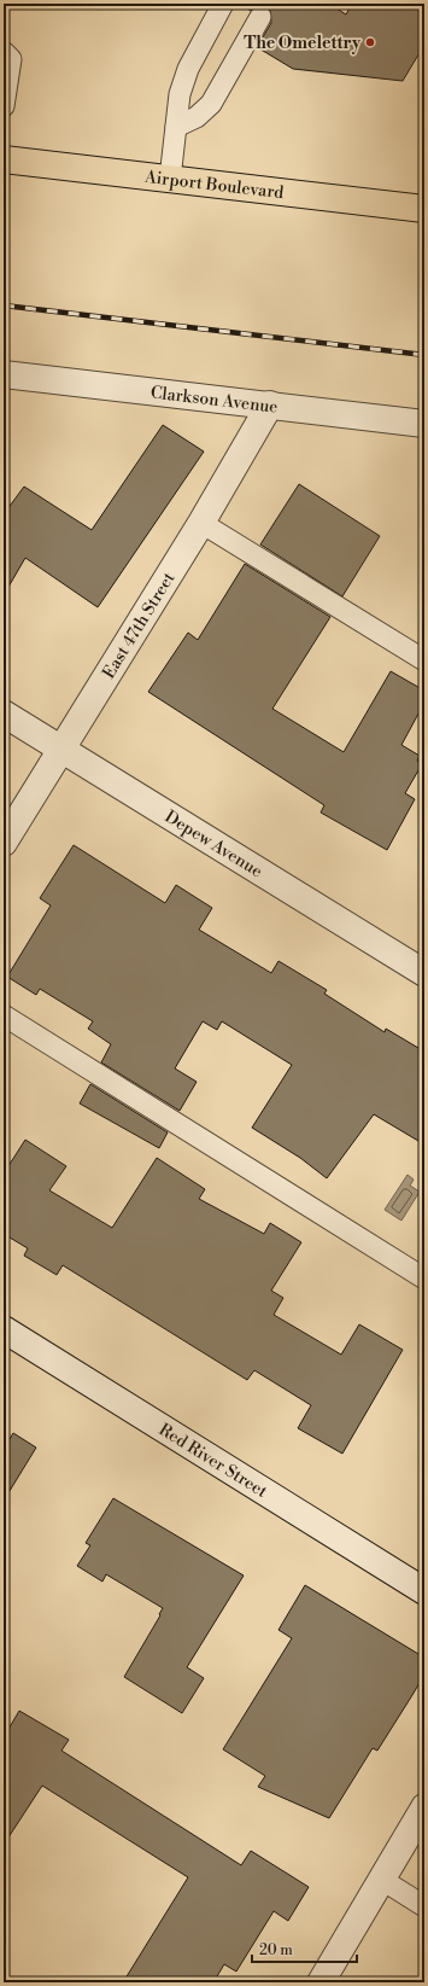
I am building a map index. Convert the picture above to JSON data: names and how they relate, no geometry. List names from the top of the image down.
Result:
{
  "streets": {
    "main road": ["Airport Boulevard"],
    "street": [
      "Clarkson Avenue",
      "East 47th Street",
      "Depew Avenue",
      "Red River Street"
    ]
  },
  "crossings": [
    ["Clarkson Avenue", "East 47th Street"],
    ["East 47th Street", "Depew Avenue"]
  ],
  "places": ["The Omelettry"],
  "scale_bar": "20 m"
}
